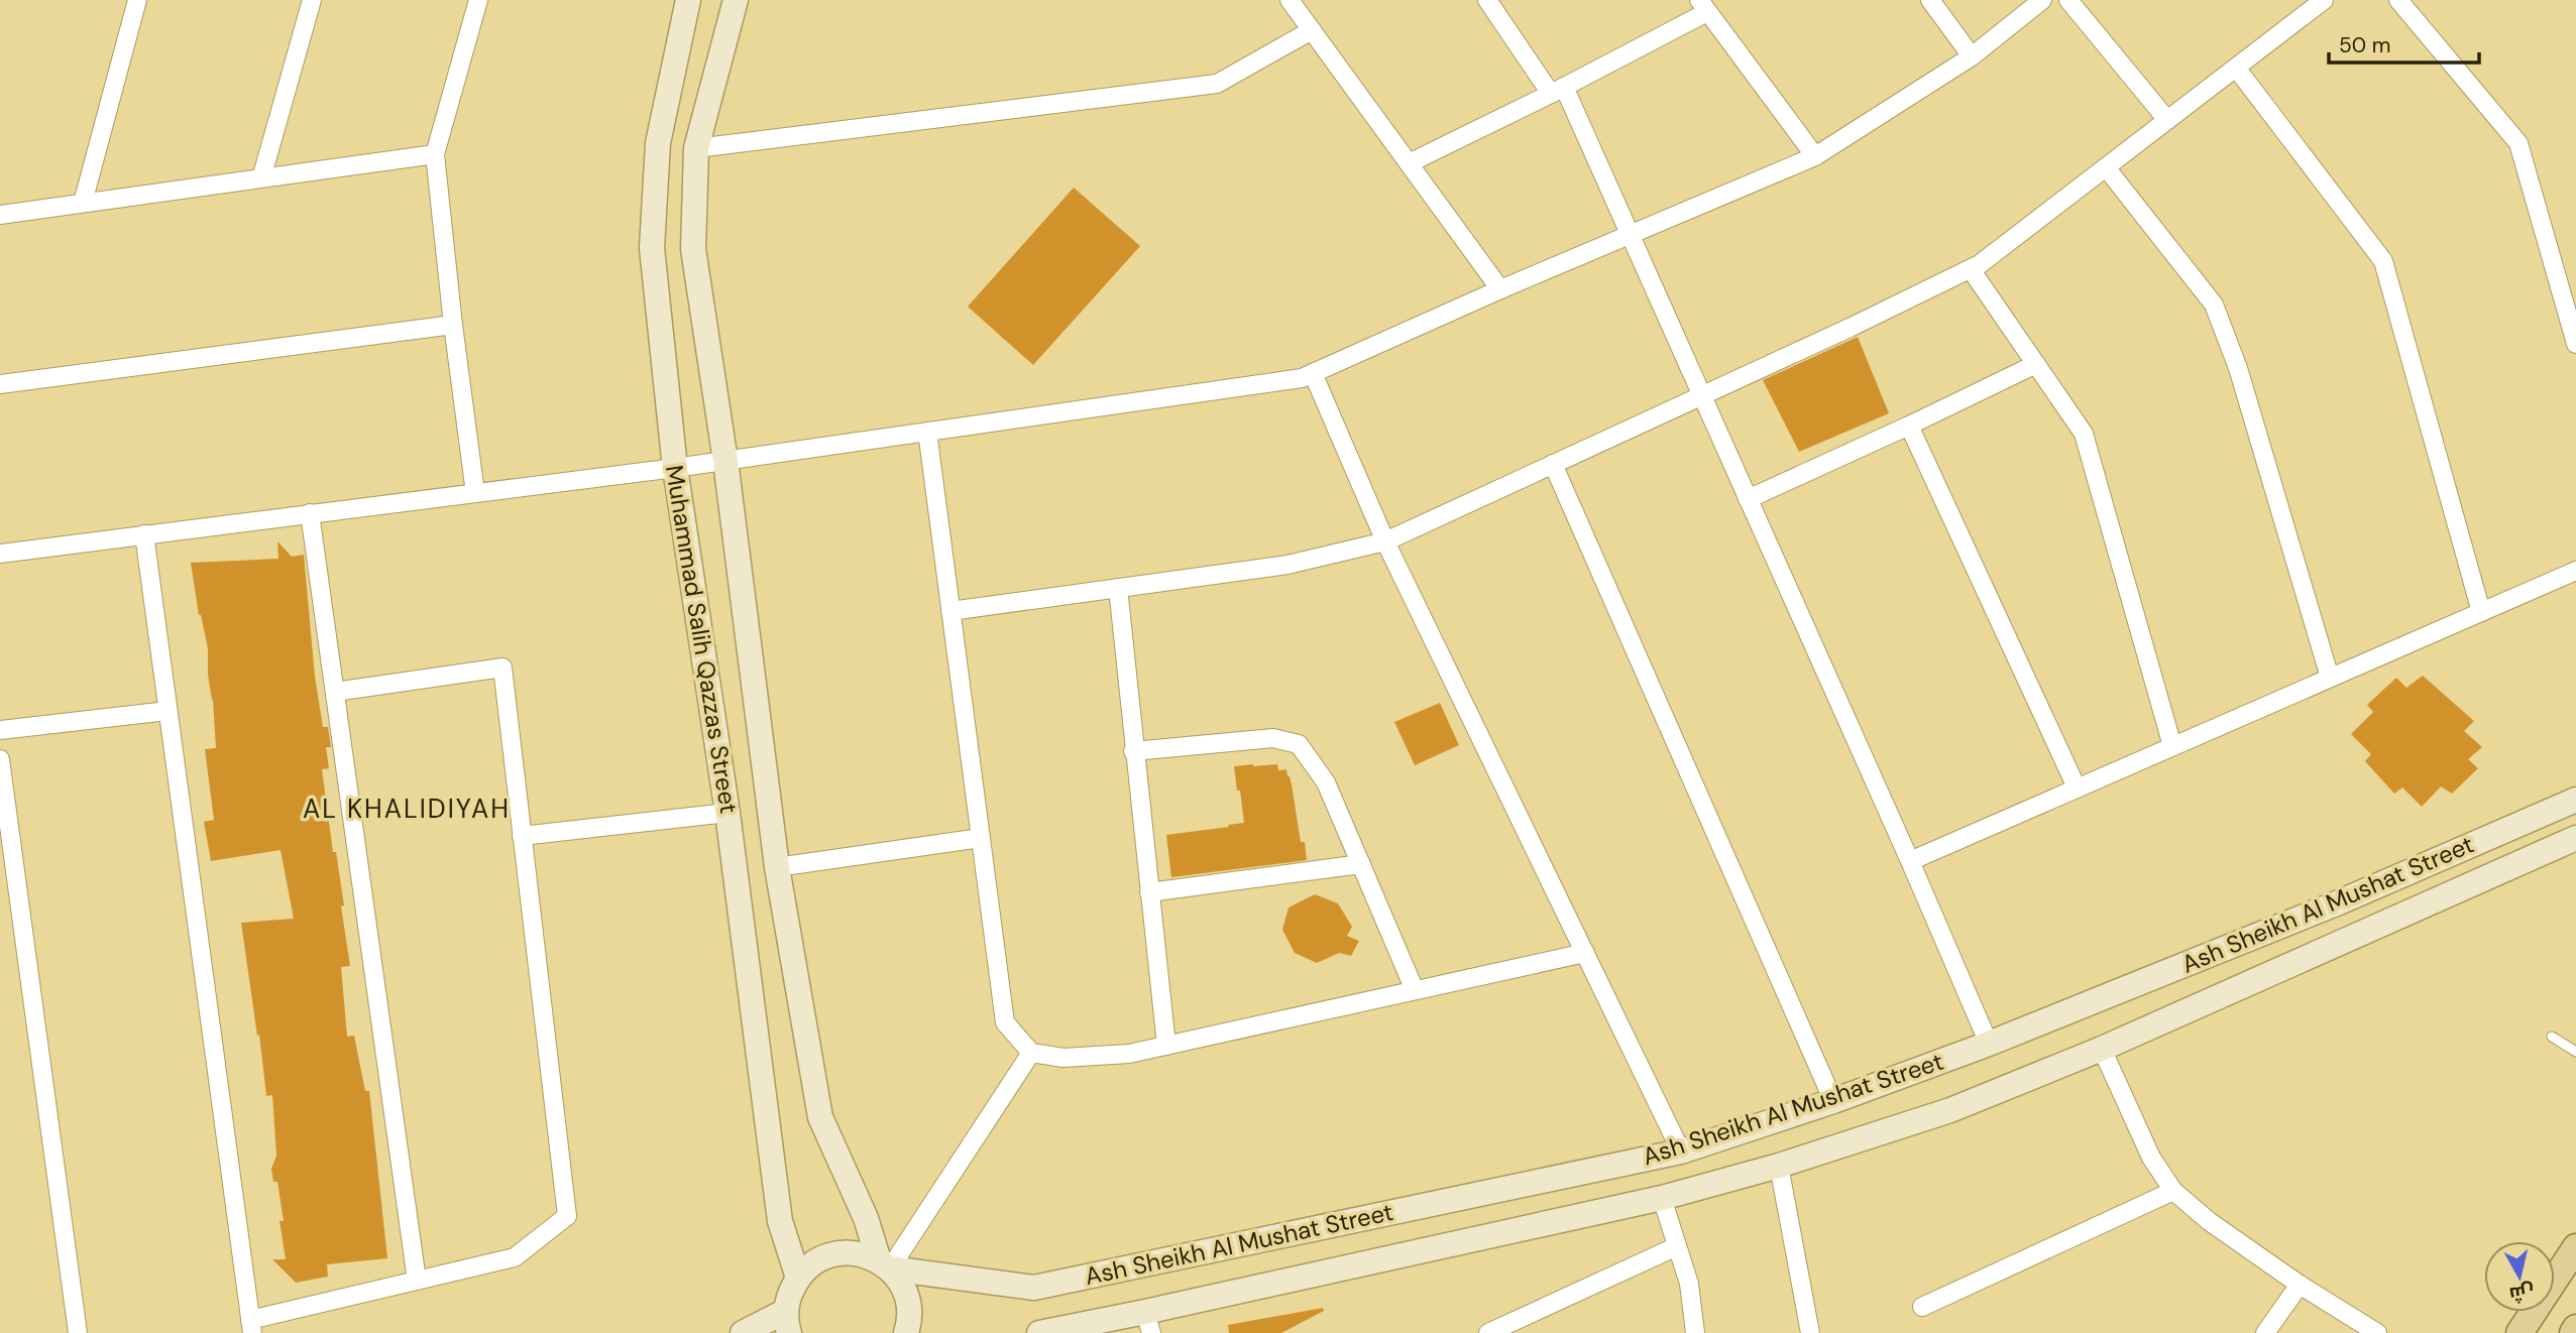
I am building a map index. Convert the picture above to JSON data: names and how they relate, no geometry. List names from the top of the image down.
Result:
{
  "streets": {
    "street": ["Muhammad Salih Qazzas Street", "Ash Sheikh Al Mushat Street"]
  },
  "crossings": [
    ["Muhammad Salih Qazzas Street", "Ash Sheikh Al Mushat Street"]
  ],
  "districts": ["AL KHALIDIYAH"],
  "scale_bar": "50 m",
  "north": "bottom"
}
